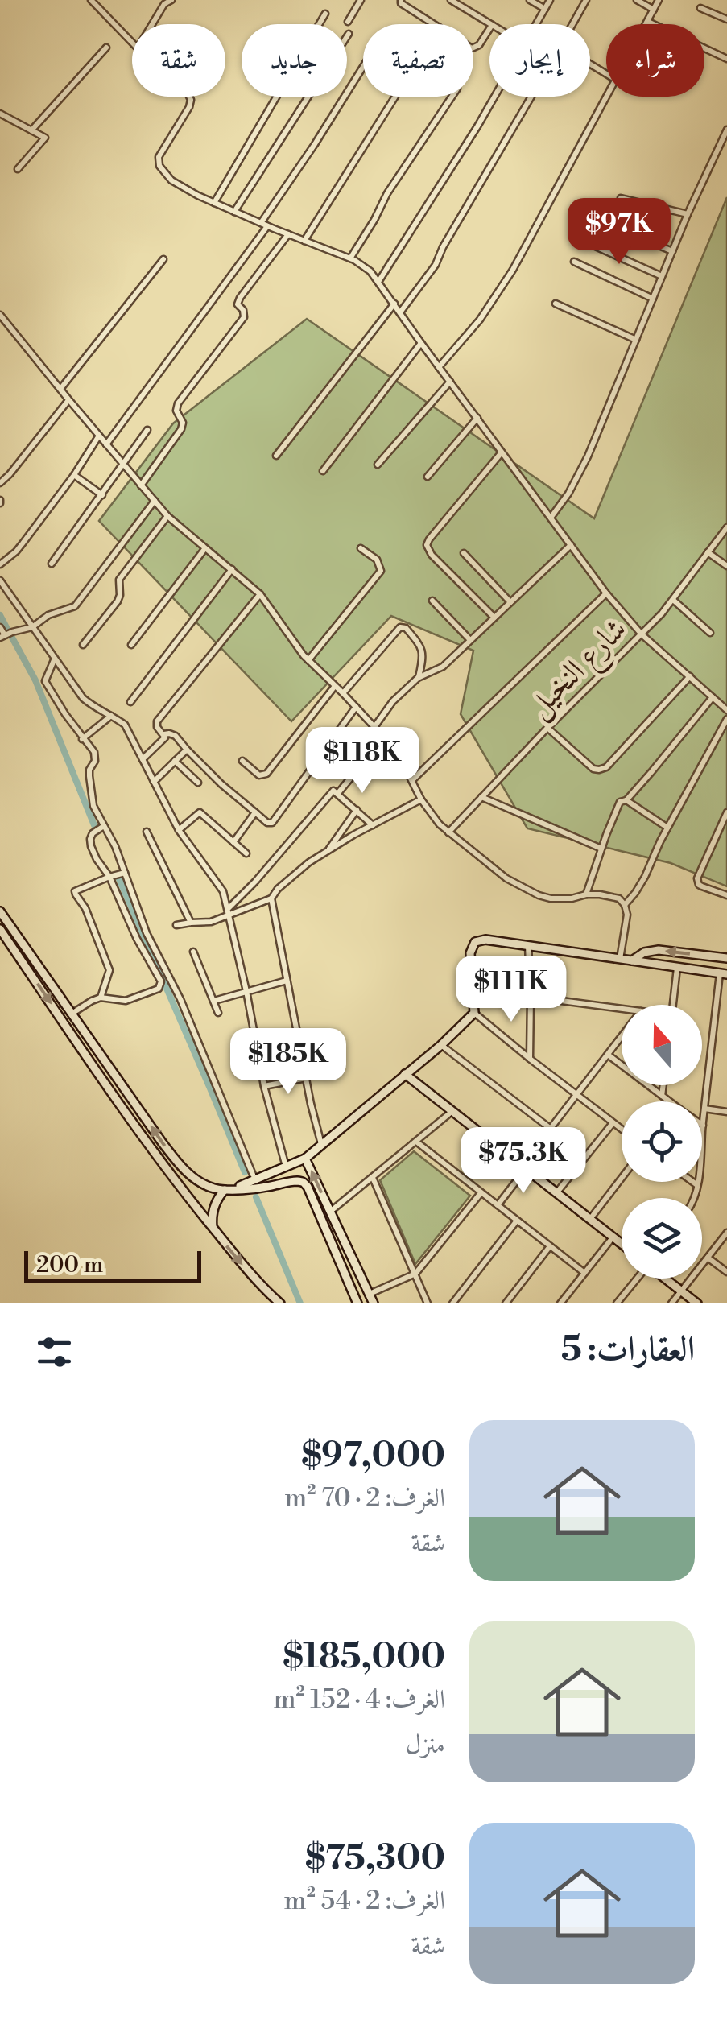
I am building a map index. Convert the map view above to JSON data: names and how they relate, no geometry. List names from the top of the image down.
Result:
{
  "streets": {
    "street": ["شارع النخيل"]
  },
  "scale_bar": "200 m",
  "north": "top",
  "page": {
    "chip": [
      "شراء",
      "إيجار",
      "تصفية",
      "جديد",
      "شقة"
    ],
    "price": [
      "$97K",
      "$118K",
      "$111K",
      "$185K",
      "$75.3K"
    ],
    "scale": "200 m",
    "heading": "العقارات: 5",
    "list": [
      {
        "name": "$97,000",
        "note": "الغرف: 2 · 70 m² · شقة"
      },
      {
        "name": "$185,000",
        "note": "الغرف: 4 · 152 m² · منزل"
      },
      {
        "name": "$75,300",
        "note": "الغرف: 2 · 54 m² · شقة"
      }
    ]
  }
}
